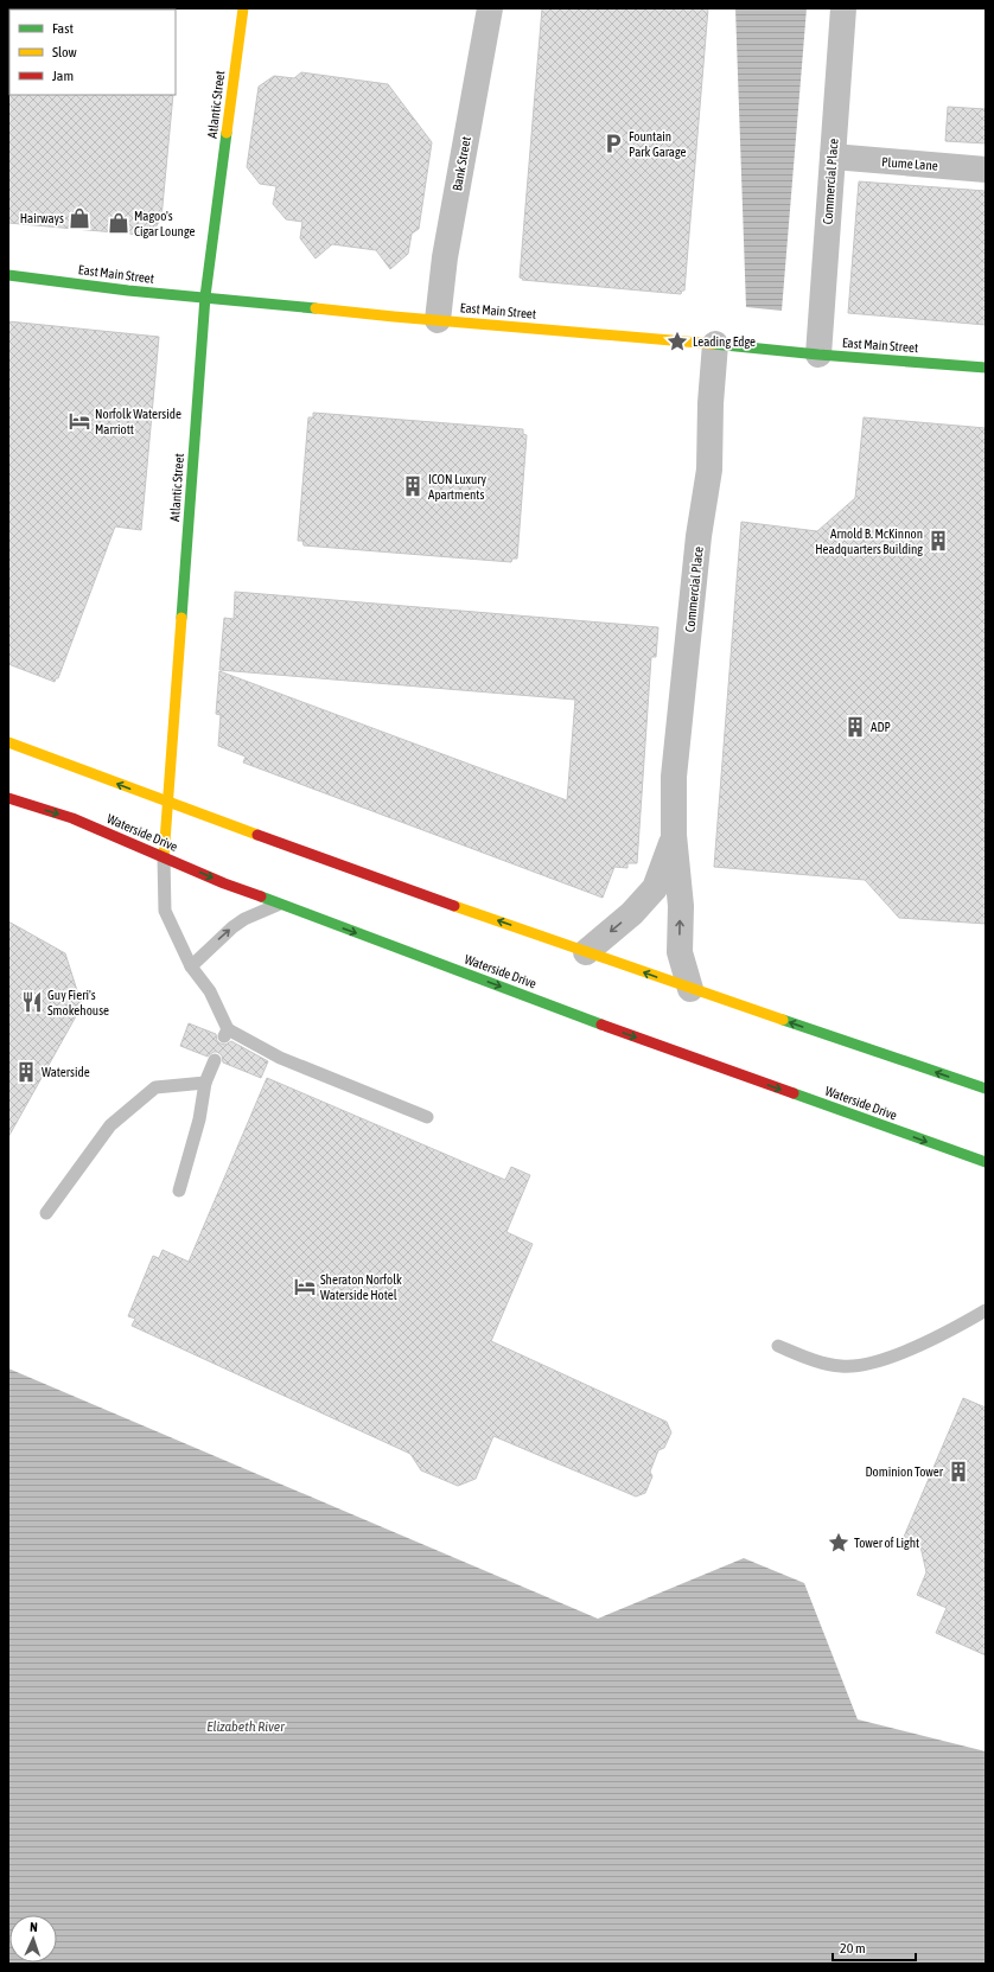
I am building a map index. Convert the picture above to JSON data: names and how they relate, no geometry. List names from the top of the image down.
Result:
{
  "streets": {
    "main road": ["Atlantic Street", "East Main Street", "Waterside Drive"],
    "street": ["Bank Street", "Plume Lane", "Commercial Place"]
  },
  "crossings": [
    ["Atlantic Street", "East Main Street"],
    ["Atlantic Street", "Waterside Drive"],
    ["Bank Street", "East Main Street"],
    ["Plume Lane", "Commercial Place"],
    ["Commercial Place", "East Main Street"]
  ],
  "water": ["Elizabeth River"],
  "places": {
    "parking": ["Fountain Park Garage"],
    "shop": ["Hairways", "Magoo's Cigar Lounge"],
    "place": ["Leading Edge", "Tower of Light"],
    "hotel": ["Norfolk Waterside Marriott", "Sheraton Norfolk Waterside Hotel"],
    "building": [
      "ICON Luxury Apartments",
      "Arnold B. McKinnon Headquarters Building",
      "ADP",
      "Waterside",
      "Dominion Tower"
    ],
    "restaurant": ["Guy Fieri's Smokehouse"]
  },
  "legend": ["Fast", "Slow", "Jam"],
  "scale_bar": "20 m",
  "north": "top"
}
